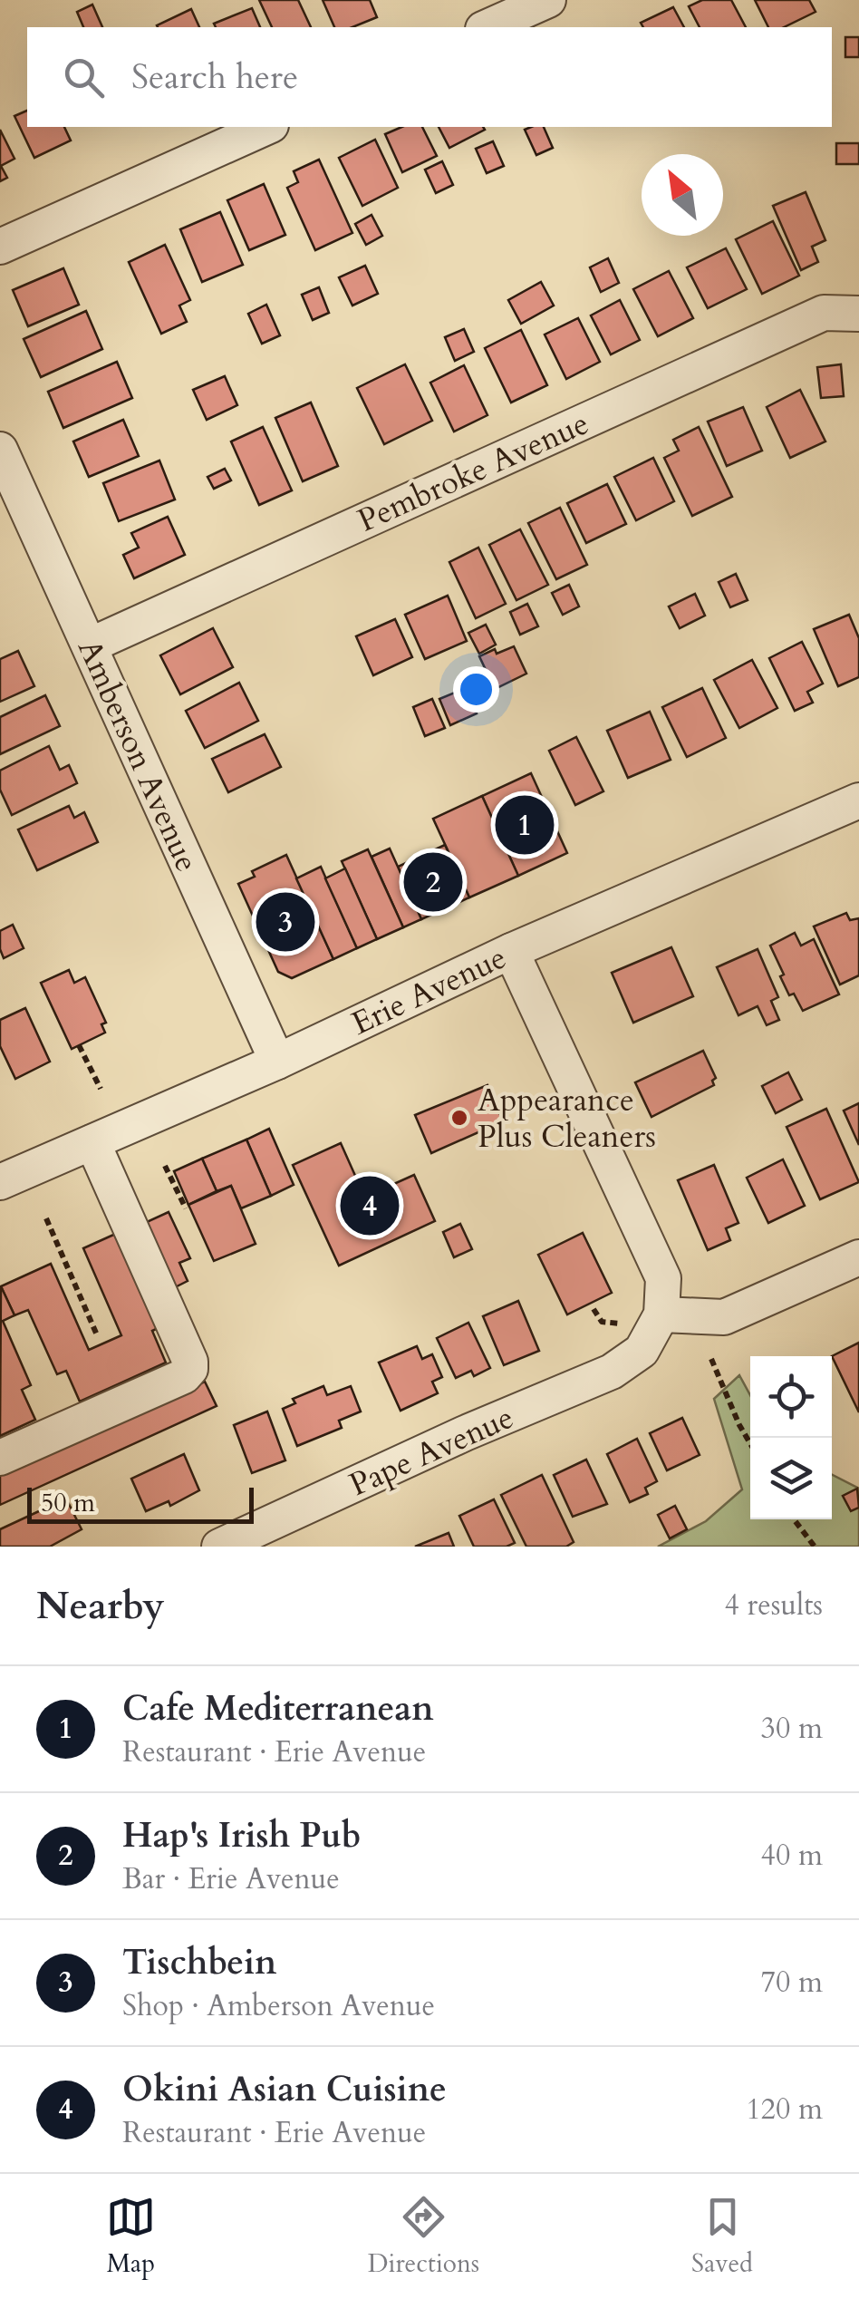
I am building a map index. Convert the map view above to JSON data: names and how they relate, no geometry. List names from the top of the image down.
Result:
{
  "streets": {
    "street": [
      "Pembroke Avenue",
      "Amberson Avenue",
      "Erie Avenue",
      "Pape Avenue"
    ]
  },
  "crossings": [
    ["Pembroke Avenue", "Amberson Avenue"],
    ["Amberson Avenue", "Erie Avenue"]
  ],
  "places": ["Appearance Plus Cleaners"],
  "scale_bar": "50 m",
  "north": "top left",
  "page": {
    "search": "Search here",
    "pins": [
      "1",
      "2",
      "3",
      "4"
    ],
    "scale": "50 m",
    "heading": ["Nearby", "4 results"],
    "list": [
      {
        "mark": "1",
        "name": "Cafe Mediterranean",
        "note": "Restaurant · Erie Avenue",
        "value": "30 m"
      },
      {
        "mark": "2",
        "name": "Hap's Irish Pub",
        "note": "Bar · Erie Avenue",
        "value": "40 m"
      },
      {
        "mark": "3",
        "name": "Tischbein",
        "note": "Shop · Amberson Avenue",
        "value": "70 m"
      },
      {
        "mark": "4",
        "name": "Okini Asian Cuisine",
        "note": "Restaurant · Erie Avenue",
        "value": "120 m"
      }
    ],
    "nav": ["Map", "Directions", "Saved"]
  }
}
